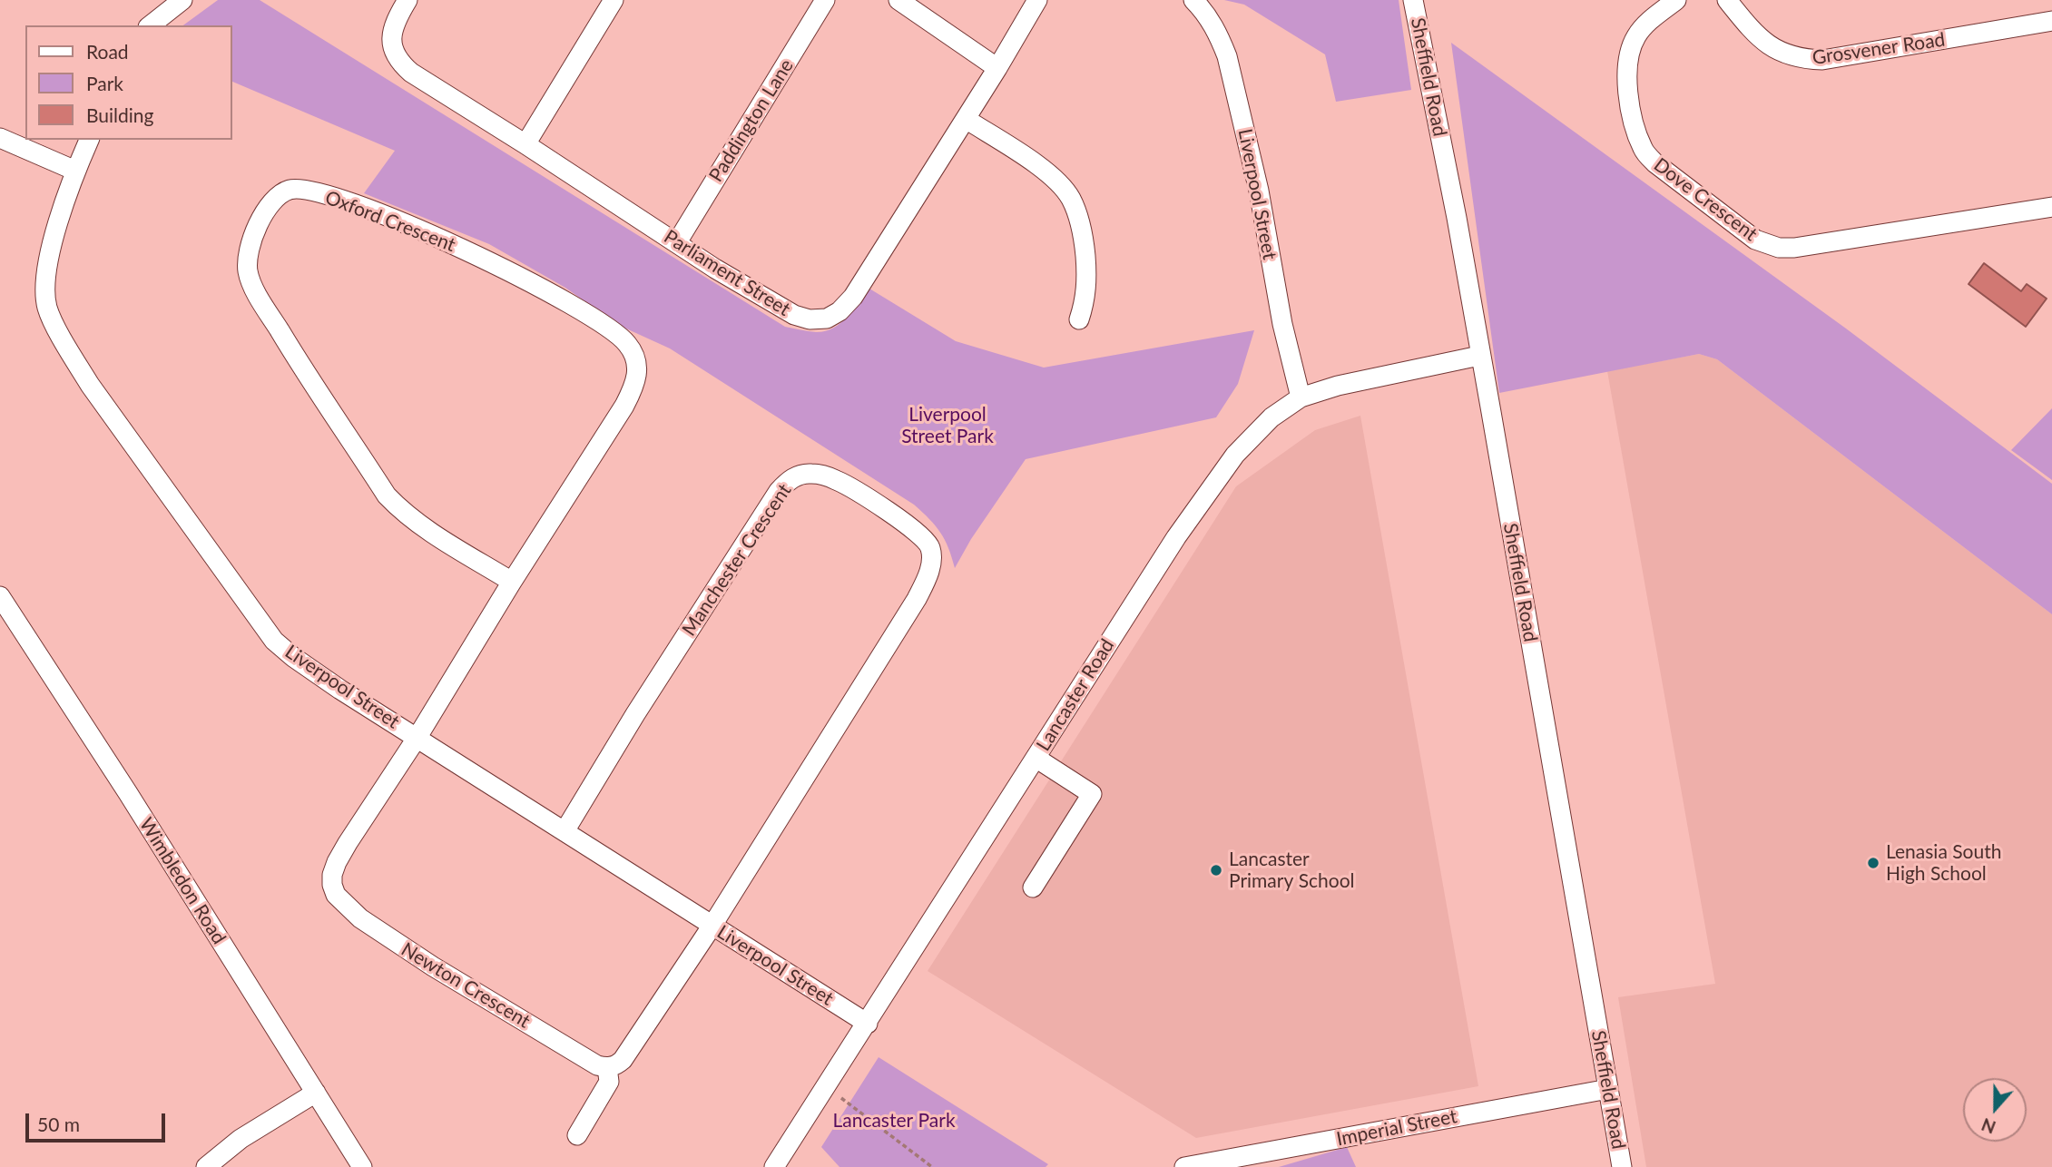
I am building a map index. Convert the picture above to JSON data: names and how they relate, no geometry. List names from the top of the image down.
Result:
{
  "streets": {
    "street": [
      "Grosvener Road",
      "Sheffield Road",
      "Paddington Lane",
      "Liverpool Street",
      "Dove Crescent",
      "Oxford Crescent",
      "Parliament Street",
      "Manchester Crescent",
      "Lancaster Road",
      "Wimbledon Road",
      "Newton Crescent",
      "Imperial Street"
    ]
  },
  "crossings": [
    ["Sheffield Road", "Lancaster Road"],
    ["Sheffield Road", "Imperial Street"],
    ["Paddington Lane", "Parliament Street"],
    ["Liverpool Street", "Oxford Crescent"],
    ["Liverpool Street", "Manchester Crescent"],
    ["Liverpool Street", "Lancaster Road"],
    ["Liverpool Street", "Newton Crescent"],
    ["Oxford Crescent", "Newton Crescent"]
  ],
  "parks": ["Liverpool Street Park", "Lancaster Park"],
  "places": ["Lenasia South High School", "Lancaster Primary School"],
  "legend": ["Road", "Park", "Building"],
  "scale_bar": "50 m",
  "north": "bottom"
}
